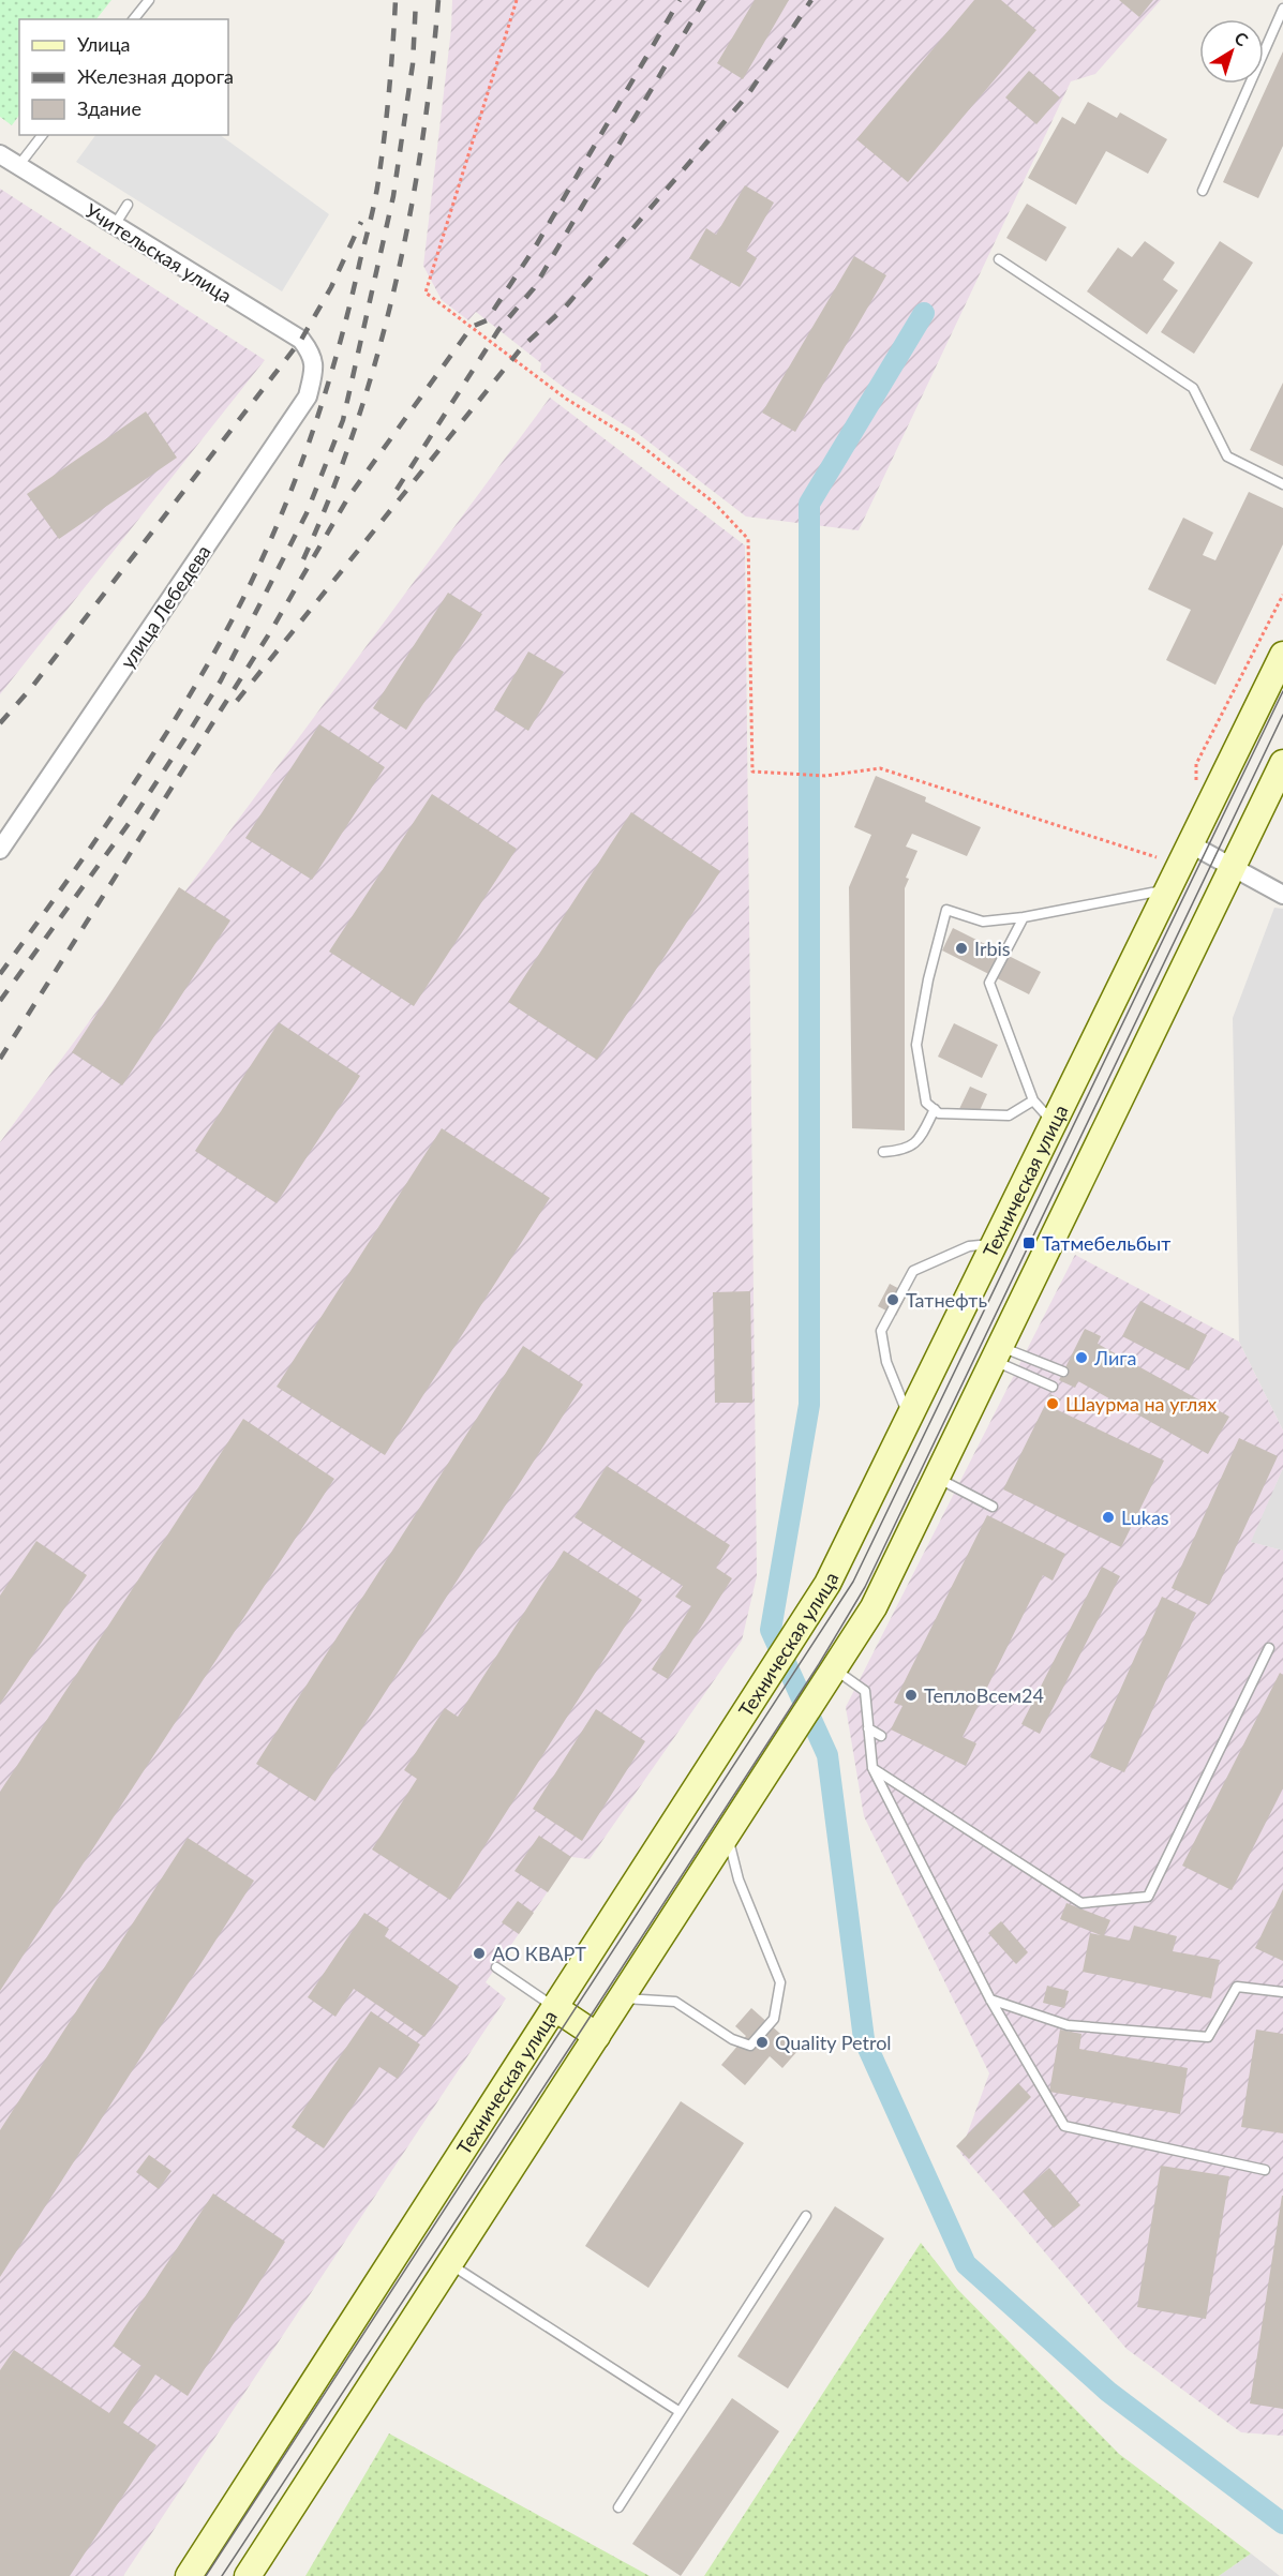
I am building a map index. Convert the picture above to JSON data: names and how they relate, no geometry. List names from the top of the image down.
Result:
{
  "streets": {
    "main road": ["Техническая улица"],
    "street": ["Учительская улица", "улица Лебедева"]
  },
  "crossings": [
    ["Учительская улица", "улица Лебедева"]
  ],
  "places": {
    "other": [
      "Irbis",
      "Татнефть",
      "Лига",
      "Шаурма на углях",
      "Lukas",
      "ТеплоВсем24",
      "АО КВАРТ",
      "Quality Petrol"
    ],
    "transit": ["Татмебельбыт"]
  },
  "legend": ["Улица", "Железная дорога", "Здание"],
  "north": "top right"
}
